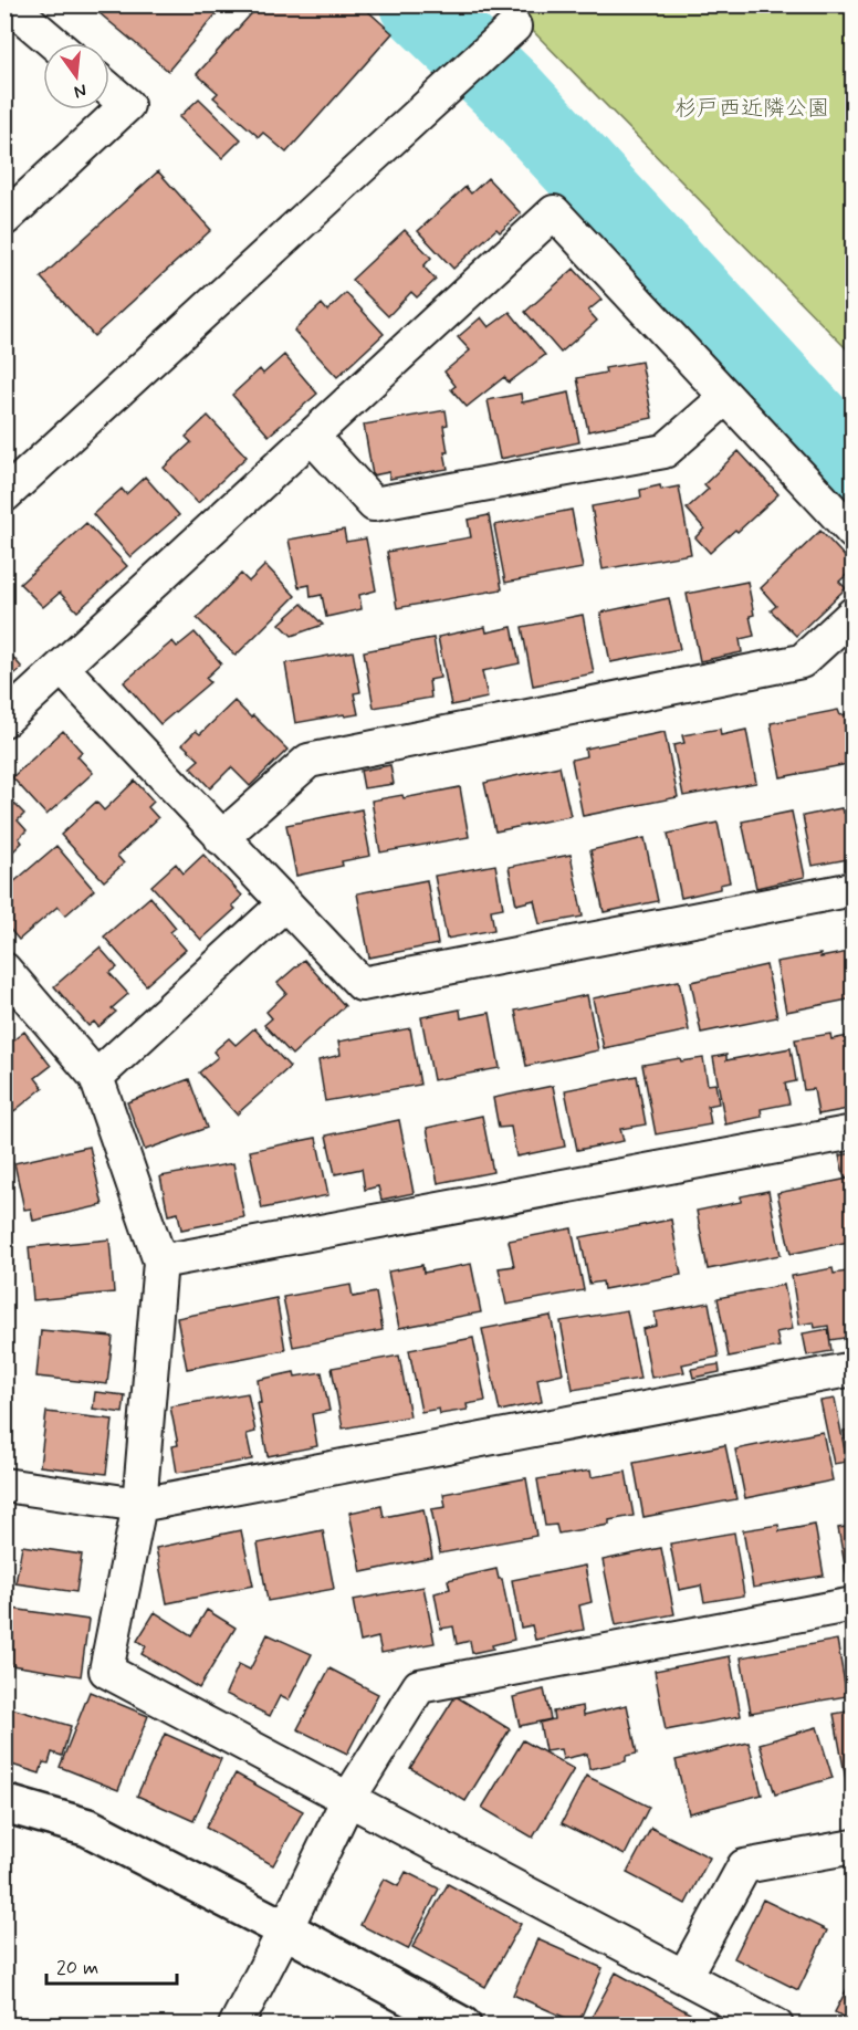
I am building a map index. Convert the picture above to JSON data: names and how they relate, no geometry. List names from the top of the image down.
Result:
{
  "parks": ["杉戸西近隣公園"],
  "scale_bar": "20 m",
  "north": "bottom"
}
